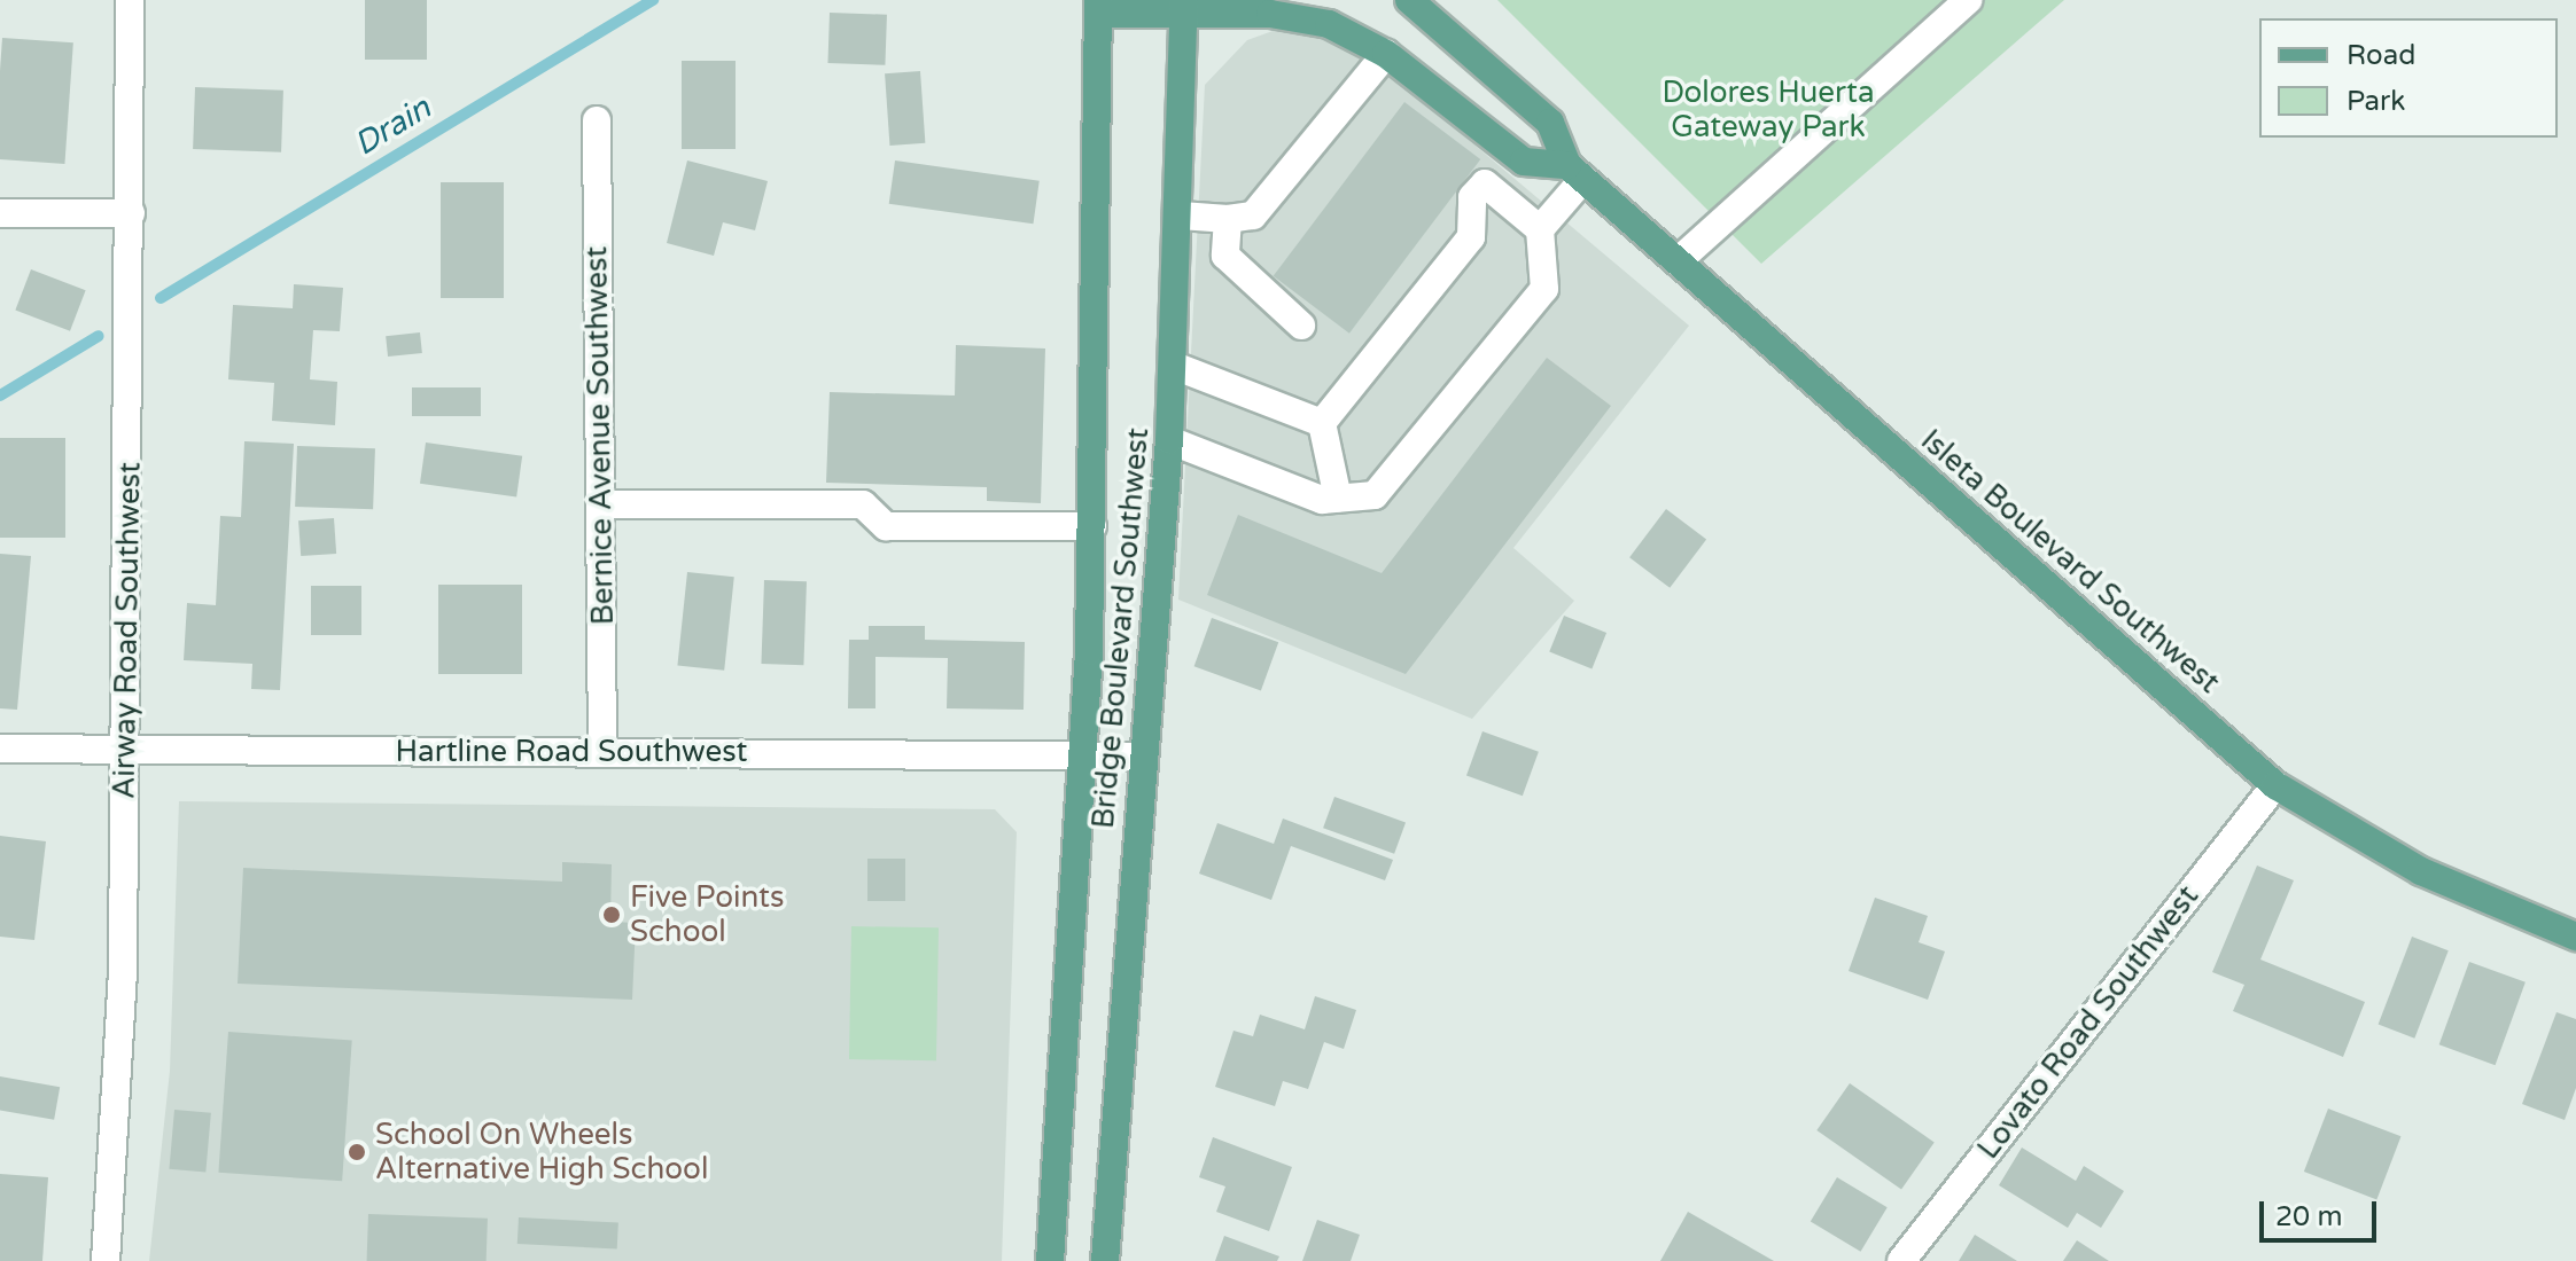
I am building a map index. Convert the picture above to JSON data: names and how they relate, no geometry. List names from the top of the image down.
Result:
{
  "streets": {
    "main road": ["Isleta Boulevard Southwest", "Bridge Boulevard Southwest"],
    "street": [
      "Bernice Avenue Southwest",
      "Airway Road Southwest",
      "Hartline Road Southwest",
      "Lovato Road Southwest"
    ]
  },
  "crossings": [
    ["Bernice Avenue Southwest", "Hartline Road Southwest"],
    ["Isleta Boulevard Southwest", "Lovato Road Southwest"],
    ["Bridge Boulevard Southwest", "Hartline Road Southwest"],
    ["Airway Road Southwest", "Hartline Road Southwest"]
  ],
  "water": ["Drain"],
  "parks": ["Dolores Huerta Gateway Park"],
  "places": ["Five Points School", "School On Wheels Alternative High School"],
  "legend": ["Road", "Park"],
  "scale_bar": "20 m"
}
